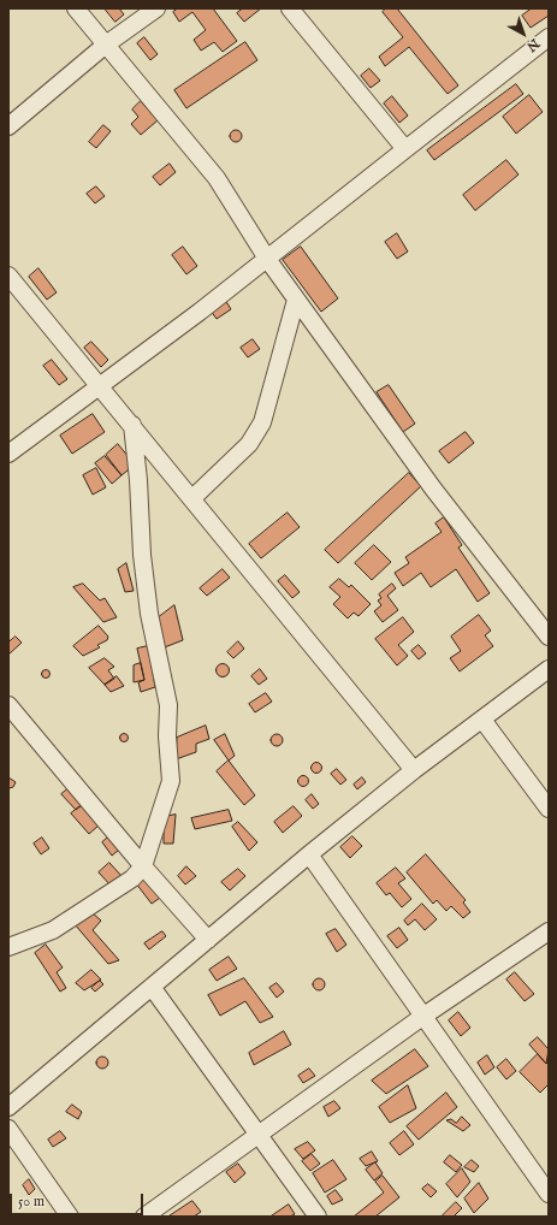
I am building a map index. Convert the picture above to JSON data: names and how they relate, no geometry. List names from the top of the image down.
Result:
{
  "scale_bar": "50 m",
  "north": "bottom right"
}
